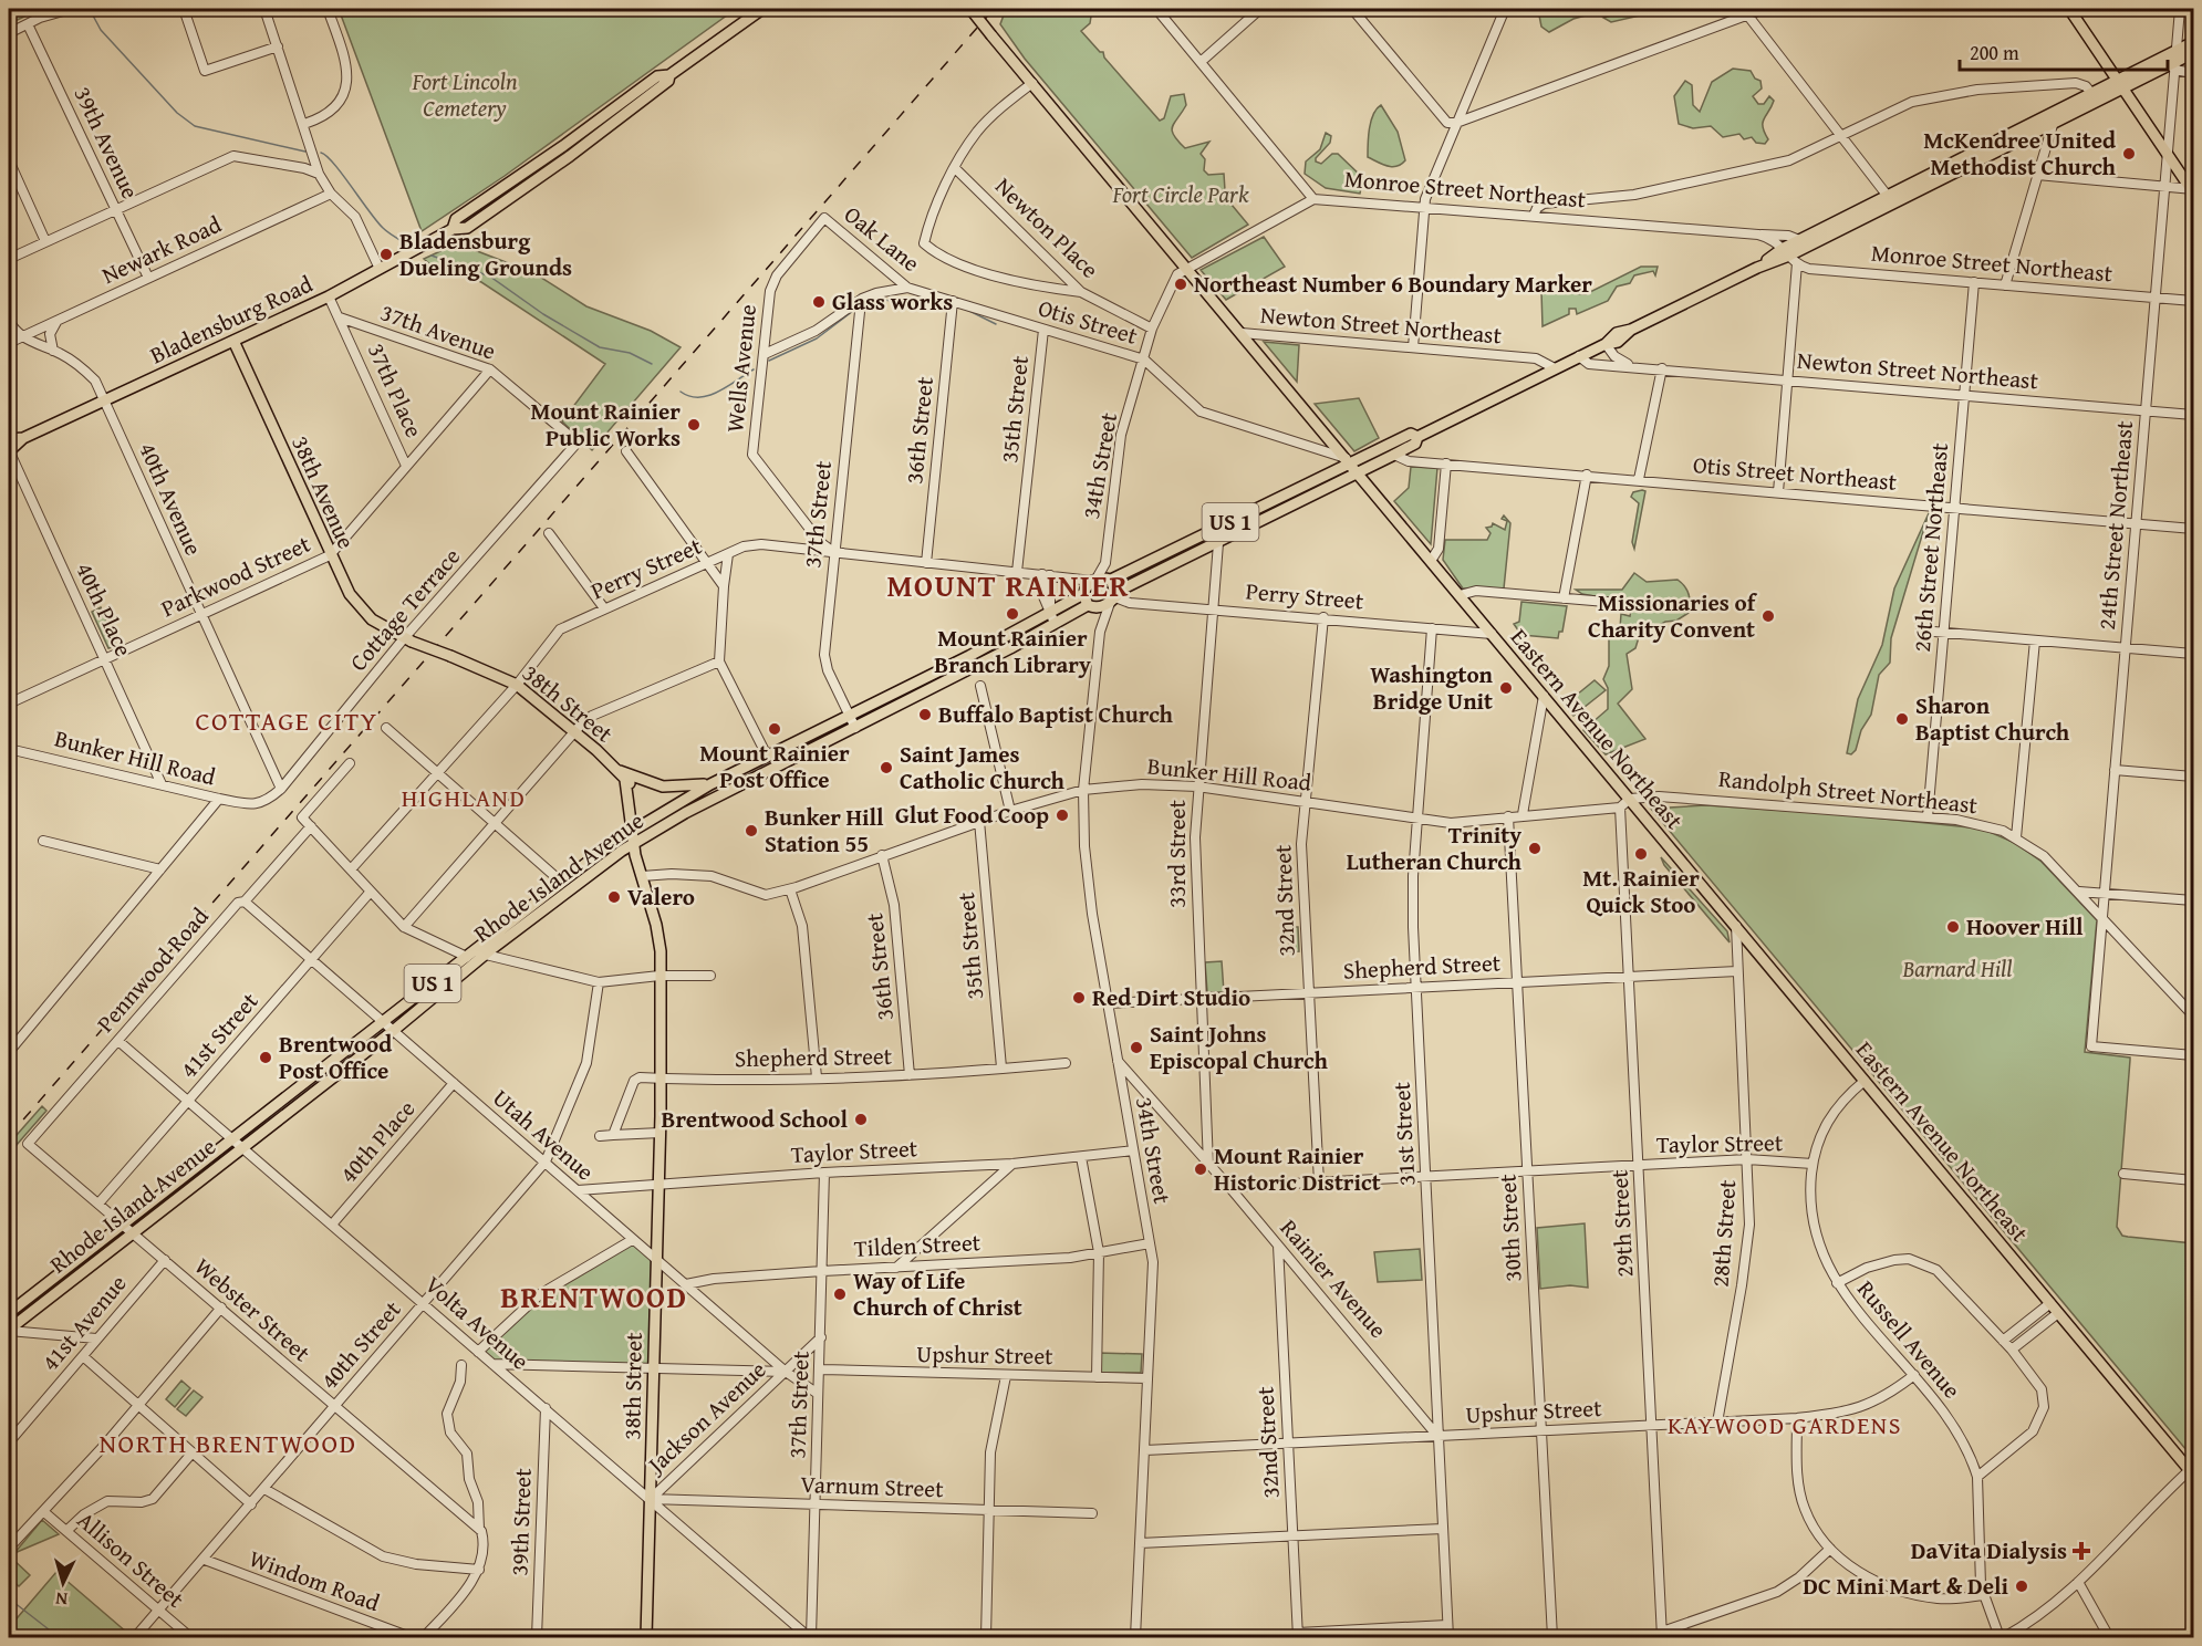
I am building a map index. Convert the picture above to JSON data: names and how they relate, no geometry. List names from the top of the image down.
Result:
{
  "streets": {
    "main road": [
      "Bladensburg Road",
      "38th Avenue",
      "US 1",
      "38th Street",
      "Eastern Avenue Northeast",
      "Rhode Island Avenue"
    ],
    "street": [
      "39th Avenue",
      "Monroe Street Northeast",
      "Newton Place",
      "Oak Lane",
      "Newark Road",
      "Otis Street",
      "Newton Street Northeast",
      "37th Avenue",
      "Wells Avenue",
      "37th Place",
      "35th Street",
      "36th Street",
      "34th Street",
      "Otis Street Northeast",
      "40th Avenue",
      "37th Street",
      "24th Street Northeast",
      "26th Street Northeast",
      "Perry Street",
      "Parkwood Street",
      "40th Place",
      "Cottage Terrace",
      "Bunker Hill Road",
      "Randolph Street Northeast",
      "33rd Street",
      "32nd Street",
      "Shepherd Street",
      "Pennwood Road",
      "41st Street",
      "31st Street",
      "Utah Avenue",
      "Taylor Street",
      "29th Street",
      "30th Street",
      "28th Street",
      "Tilden Street",
      "Rainier Avenue",
      "Webster Street",
      "41st Avenue",
      "Volta Avenue",
      "Russell Avenue",
      "40th Street",
      "Upshur Street",
      "Jackson Avenue",
      "Varnum Street",
      "39th Street",
      "Allison Street",
      "Windom Road"
    ]
  },
  "crossings": [
    ["39th Avenue", "Newark Road"],
    ["Monroe Street Northeast", "34th Street"],
    ["Monroe Street Northeast", "US 1"],
    ["Monroe Street Northeast", "24th Street Northeast"],
    ["Monroe Street Northeast", "26th Street Northeast"],
    ["Monroe Street Northeast", "Eastern Avenue Northeast"],
    ["Newton Place", "34th Street"],
    ["Oak Lane", "Otis Street"],
    ["Oak Lane", "Wells Avenue"],
    ["Oak Lane", "36th Street"],
    ["Newark Road", "40th Avenue"],
    ["Bladensburg Road", "37th Place"],
    ["Bladensburg Road", "38th Avenue"],
    ["Bladensburg Road", "40th Avenue"],
    ["Bladensburg Road", "40th Place"],
    ["Otis Street", "35th Street"],
    ["Otis Street", "36th Street"],
    ["Otis Street", "34th Street"],
    ["Otis Street", "US 1"],
    ["Otis Street", "Eastern Avenue Northeast"],
    ["Newton Street Northeast", "US 1"],
    ["Newton Street Northeast", "24th Street Northeast"],
    ["Newton Street Northeast", "26th Street Northeast"],
    ["Newton Street Northeast", "Eastern Avenue Northeast"],
    ["37th Avenue", "37th Place"],
    ["37th Avenue", "Parkwood Street"],
    ["37th Avenue", "Cottage Terrace"],
    ["Wells Avenue", "37th Street"],
    ["Wells Avenue", "Perry Street"],
    ["37th Place", "Parkwood Street"],
    ["35th Street", "Perry Street"],
    ["35th Street", "Bunker Hill Road"],
    ["35th Street", "Shepherd Street"],
    ["36th Street", "Perry Street"],
    ["36th Street", "Bunker Hill Road"],
    ["36th Street", "Shepherd Street"],
    ["34th Street", "US 1"],
    ["34th Street", "Perry Street"],
    ["34th Street", "Eastern Avenue Northeast"],
    ["34th Street", "Bunker Hill Road"],
    ["34th Street", "Rhode Island Avenue"],
    ["34th Street", "Shepherd Street"],
    ["34th Street", "Taylor Street"],
    ["34th Street", "Tilden Street"],
    ["34th Street", "Rainier Avenue"],
    ["34th Street", "Upshur Street"],
    ["Otis Street Northeast", "US 1"],
    ["Otis Street Northeast", "24th Street Northeast"],
    ["Otis Street Northeast", "26th Street Northeast"],
    ["38th Avenue", "Parkwood Street"],
    ["38th Avenue", "Cottage Terrace"],
    ["38th Avenue", "38th Street"],
    ["40th Avenue", "Parkwood Street"],
    ["40th Avenue", "Cottage Terrace"],
    ["37th Street", "Perry Street"],
    ["37th Street", "Rhode Island Avenue"],
    ["37th Street", "Utah Avenue"],
    ["37th Street", "Taylor Street"],
    ["37th Street", "Tilden Street"],
    ["37th Street", "Volta Avenue"],
    ["37th Street", "Upshur Street"],
    ["37th Street", "Jackson Avenue"],
    ["37th Street", "Varnum Street"],
    ["US 1", "24th Street Northeast"],
    ["US 1", "Perry Street"],
    ["US 1", "Eastern Avenue Northeast"],
    ["US 1", "33rd Street"],
    ["US 1", "Rhode Island Avenue"],
    ["24th Street Northeast", "Randolph Street Northeast"],
    ["26th Street Northeast", "Randolph Street Northeast"],
    ["Perry Street", "38th Street"],
    ["Perry Street", "Eastern Avenue Northeast"],
    ["Perry Street", "33rd Street"],
    ["Perry Street", "Rhode Island Avenue"],
    ["Perry Street", "32nd Street"],
    ["Perry Street", "31st Street"],
    ["Parkwood Street", "40th Place"],
    ["40th Place", "Bunker Hill Road"],
    ["40th Place", "Utah Avenue"],
    ["40th Place", "Volta Avenue"],
    ["Cottage Terrace", "38th Street"],
    ["Cottage Terrace", "Bunker Hill Road"],
    ["38th Street", "Bunker Hill Road"],
    ["38th Street", "Rhode Island Avenue"],
    ["38th Street", "Shepherd Street"],
    ["38th Street", "Utah Avenue"],
    ["38th Street", "Taylor Street"],
    ["38th Street", "Volta Avenue"],
    ["38th Street", "Jackson Avenue"],
    ["38th Street", "Varnum Street"],
    ["Eastern Avenue Northeast", "Randolph Street Northeast"],
    ["Eastern Avenue Northeast", "28th Street"],
    ["Eastern Avenue Northeast", "Russell Avenue"],
    ["Bunker Hill Road", "33rd Street"],
    ["Bunker Hill Road", "32nd Street"],
    ["Bunker Hill Road", "31st Street"],
    ["Bunker Hill Road", "29th Street"],
    ["Bunker Hill Road", "30th Street"],
    ["33rd Street", "Shepherd Street"],
    ["33rd Street", "Rainier Avenue"],
    ["Rhode Island Avenue", "Utah Avenue"],
    ["Rhode Island Avenue", "Webster Street"],
    ["Rhode Island Avenue", "Volta Avenue"],
    ["32nd Street", "Shepherd Street"],
    ["32nd Street", "Taylor Street"],
    ["32nd Street", "Rainier Avenue"],
    ["32nd Street", "Upshur Street"],
    ["Shepherd Street", "31st Street"],
    ["Shepherd Street", "29th Street"],
    ["Shepherd Street", "30th Street"],
    ["Shepherd Street", "28th Street"],
    ["Pennwood Road", "Utah Avenue"],
    ["Pennwood Road", "Webster Street"],
    ["Pennwood Road", "Volta Avenue"],
    ["41st Street", "Utah Avenue"],
    ["41st Street", "Webster Street"],
    ["41st Street", "Volta Avenue"],
    ["31st Street", "Taylor Street"],
    ["31st Street", "Rainier Avenue"],
    ["31st Street", "Upshur Street"],
    ["Utah Avenue", "Taylor Street"],
    ["Utah Avenue", "Tilden Street"],
    ["Utah Avenue", "40th Street"],
    ["Utah Avenue", "Jackson Avenue"],
    ["Taylor Street", "29th Street"],
    ["Taylor Street", "30th Street"],
    ["Taylor Street", "28th Street"],
    ["Taylor Street", "Rainier Avenue"],
    ["Taylor Street", "Russell Avenue"],
    ["29th Street", "Upshur Street"],
    ["30th Street", "Upshur Street"],
    ["28th Street", "Upshur Street"],
    ["Rainier Avenue", "Upshur Street"],
    ["Webster Street", "41st Avenue"],
    ["Webster Street", "40th Street"],
    ["Volta Avenue", "40th Street"],
    ["Volta Avenue", "Jackson Avenue"],
    ["Volta Avenue", "Varnum Street"],
    ["Volta Avenue", "39th Street"],
    ["Russell Avenue", "Upshur Street"],
    ["40th Street", "Allison Street"],
    ["40th Street", "Windom Road"],
    ["Jackson Avenue", "Varnum Street"]
  ],
  "districts": [
    "MOUNT RAINIER",
    "COTTAGE CITY",
    "HIGHLAND",
    "BRENTWOOD",
    "KAYWOOD GARDENS",
    "NORTH BRENTWOOD"
  ],
  "parks": ["Fort Lincoln Cemetery", "Fort Circle Park", "Barnard Hill"],
  "places": {
    "other": [
      "McKendree United Methodist Church",
      "Bladensburg Dueling Grounds",
      "Northeast Number 6 Boundary Marker",
      "Glass works",
      "Mount Rainier Public Works",
      "Mount Rainier Branch Library",
      "Missionaries of Charity Convent",
      "Washington Bridge Unit",
      "Buffalo Baptist Church",
      "Sharon Baptist Church",
      "Mount Rainier Post Office",
      "Saint James Catholic Church",
      "Glut Food Coop",
      "Bunker Hill Station 55",
      "Trinity Lutheran Church",
      "Mt. Rainier Quick Stoo",
      "Valero",
      "Hoover Hill",
      "Red Dirt Studio",
      "Saint Johns Episcopal Church",
      "Brentwood Post Office",
      "Brentwood School",
      "Mount Rainier Historic District",
      "Way of Life Church of Christ",
      "DC Mini Mart & Deli"
    ],
    "health": ["DaVita Dialysis"]
  },
  "scale_bar": "200 m",
  "north": "bottom"
}
